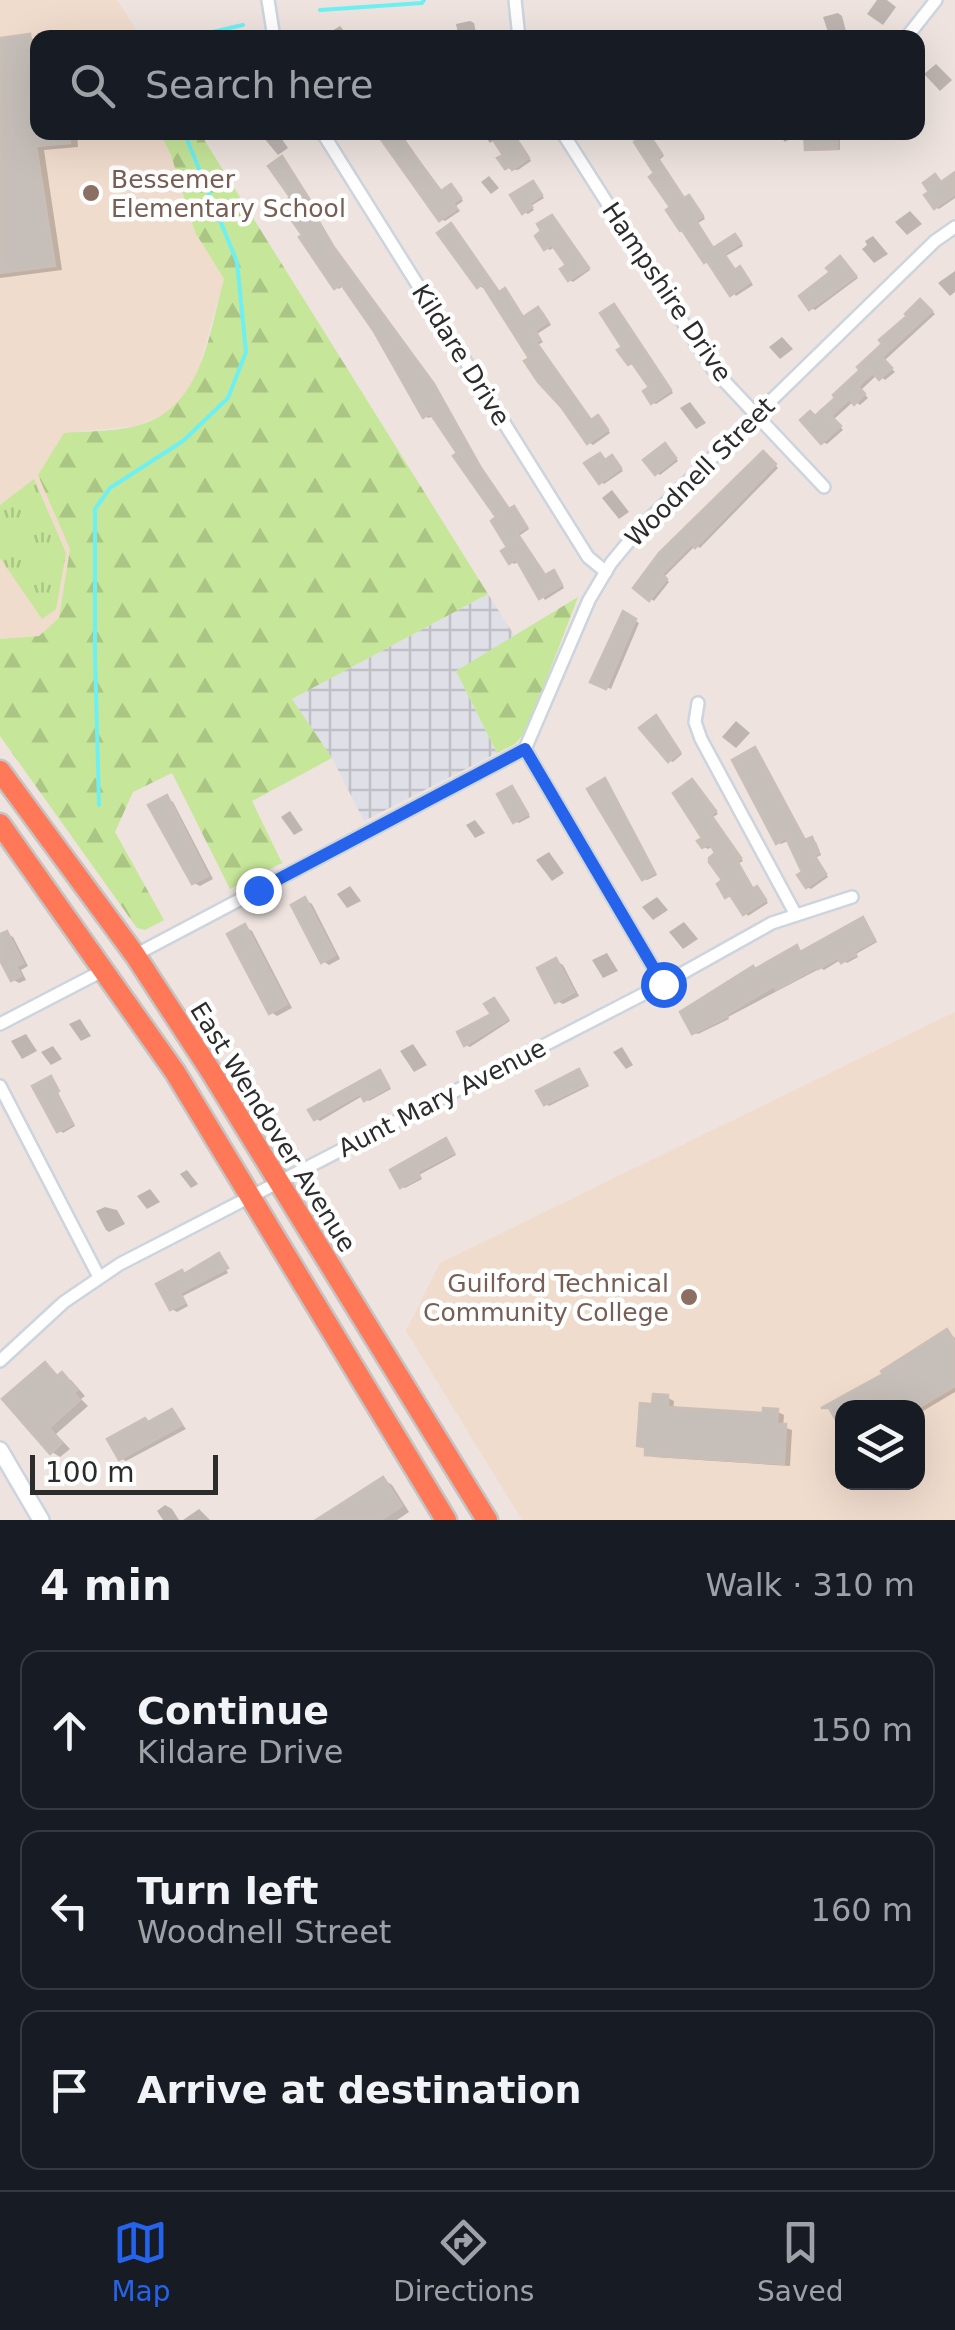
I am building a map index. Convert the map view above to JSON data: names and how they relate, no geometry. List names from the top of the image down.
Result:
{
  "streets": {
    "highway": ["East Wendover Avenue"],
    "street": [
      "Hampshire Drive",
      "Kildare Drive",
      "Woodnell Street",
      "Aunt Mary Avenue"
    ]
  },
  "crossings": [
    ["Hampshire Drive", "Woodnell Street"],
    ["Kildare Drive", "Woodnell Street"],
    ["Aunt Mary Avenue", "East Wendover Avenue"]
  ],
  "places": ["Bessemer Elementary School", "Guilford Technical Community College"],
  "scale_bar": "100 m",
  "page": {
    "search": "Search here",
    "scale": "100 m",
    "heading": ["4 min", "Walk · 310 m"],
    "list": [
      ["Continue", "Kildare Drive", "150 m"],
      ["Turn left", "Woodnell Street", "160 m"],
      "Arrive at destination"
    ],
    "nav": ["Map", "Directions", "Saved"]
  }
}
